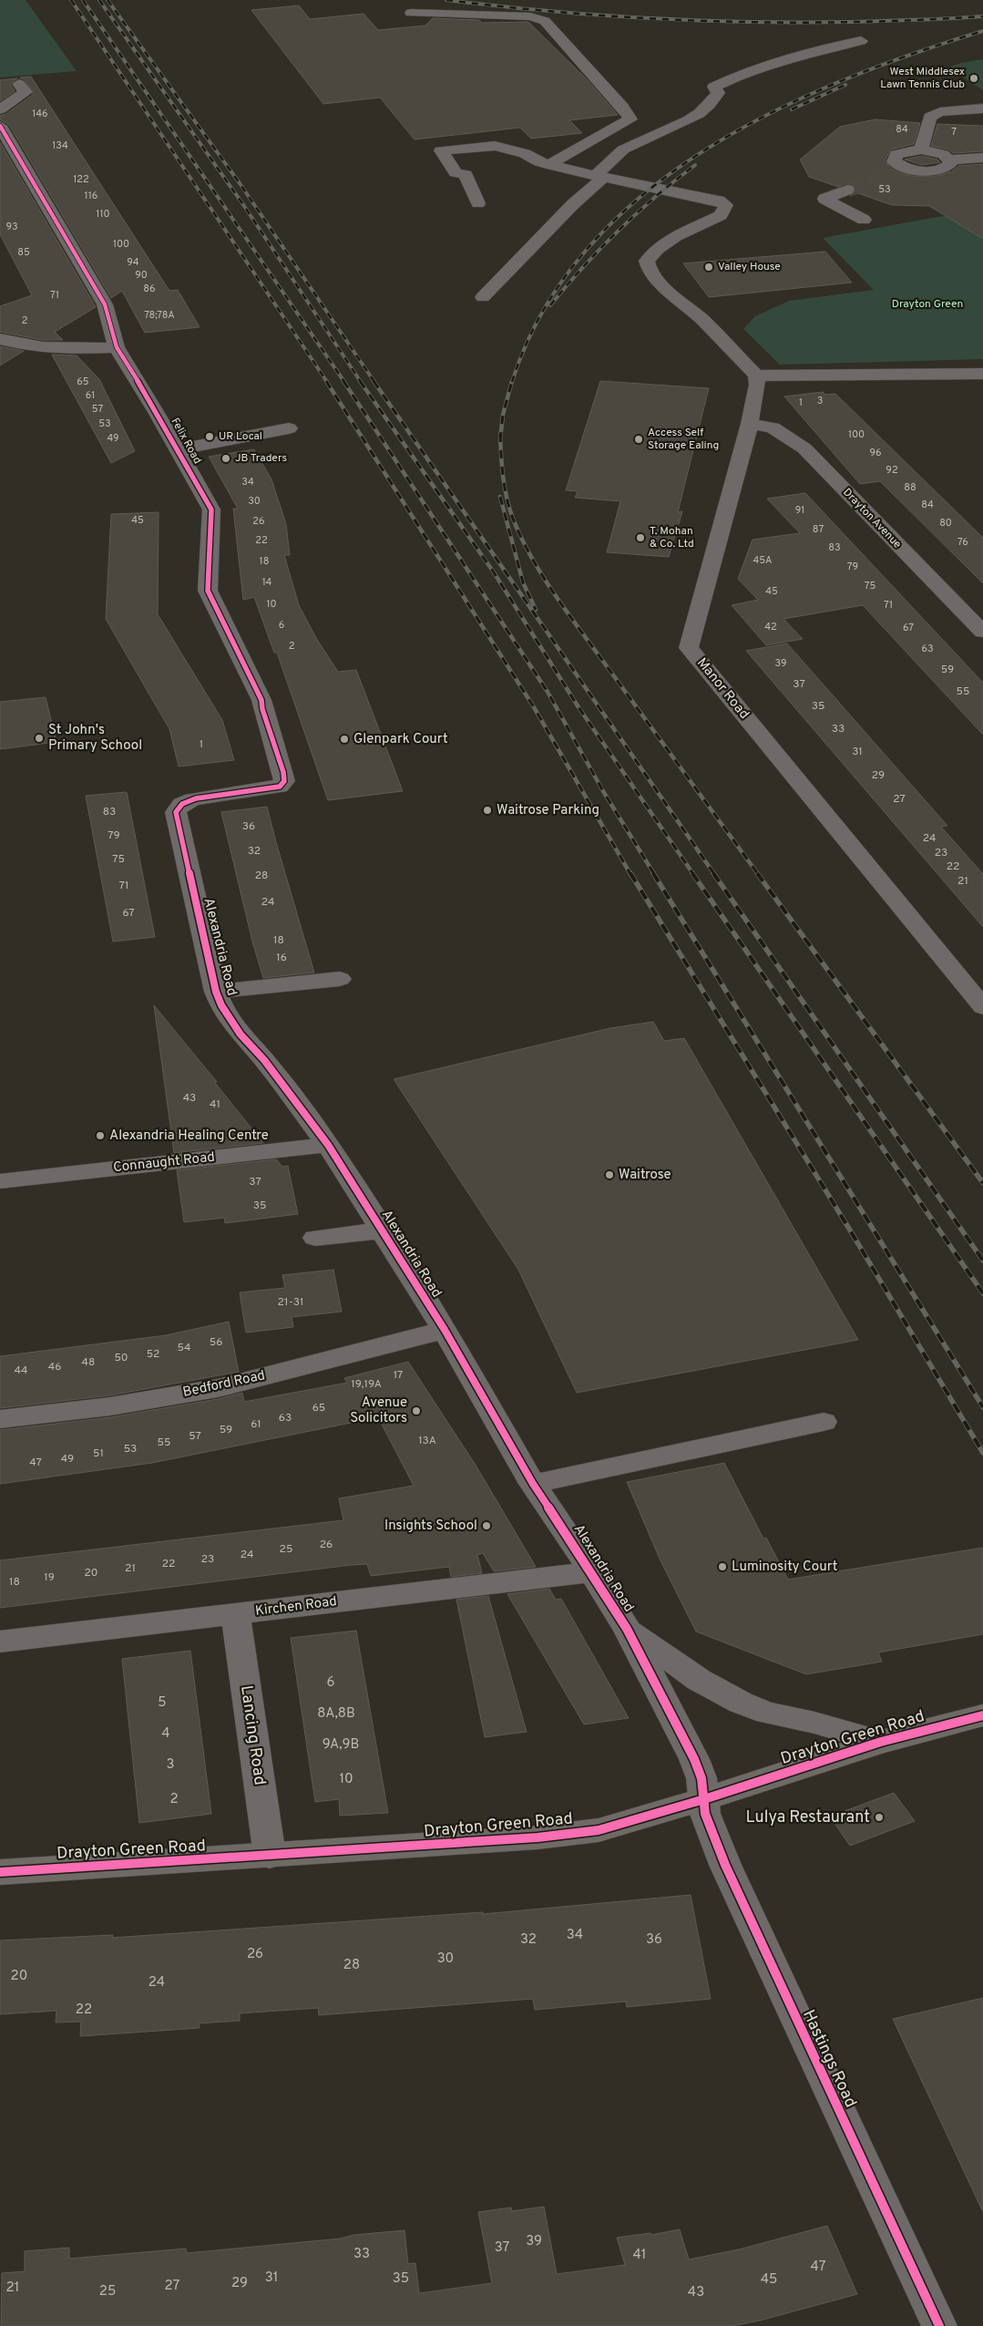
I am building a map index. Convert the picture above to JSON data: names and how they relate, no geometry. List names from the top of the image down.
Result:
{
  "streets": {
    "main road": ["Drayton Green Road"],
    "street": [
      "Felix Road",
      "Drayton Avenue",
      "Manor Road",
      "Alexandria Road",
      "Connaught Road",
      "Bedford Road",
      "Kirchen Road",
      "Lancing Road",
      "Hastings Road"
    ]
  },
  "crossings": [
    ["Felix Road", "Alexandria Road"],
    ["Drayton Avenue", "Manor Road"],
    ["Alexandria Road", "Connaught Road"],
    ["Alexandria Road", "Bedford Road"],
    ["Alexandria Road", "Kirchen Road"],
    ["Alexandria Road", "Drayton Green Road"],
    ["Alexandria Road", "Hastings Road"],
    ["Kirchen Road", "Lancing Road"],
    ["Lancing Road", "Drayton Green Road"],
    ["Drayton Green Road", "Hastings Road"]
  ],
  "parks": ["Drayton Green"],
  "places": [
    "West Middlesex Lawn Tennis Club",
    "Valley House",
    "UR Local",
    "Access Self Storage Ealing",
    "JB Traders",
    "T. Mohan & Co. Ltd",
    "St John's Primary School",
    "Glenpark Court",
    "Waitrose Parking",
    "Alexandria Healing Centre",
    "Waitrose",
    "Avenue Solicitors",
    "Insights School",
    "Luminosity Court",
    "Lulya Restaurant"
  ],
  "house_numbers": [
    "146",
    "84",
    "7",
    "134",
    "122",
    "53",
    "116",
    "110",
    "93",
    "100",
    "85",
    "94",
    "90",
    "86",
    "71",
    "78;78A",
    "2",
    "65",
    "61",
    "3",
    "1",
    "57",
    "53",
    "100",
    "49",
    "96",
    "92",
    "34",
    "88",
    "30",
    "84",
    "91",
    "45",
    "26",
    "80",
    "87",
    "22",
    "76",
    "83",
    "45A",
    "18",
    "79",
    "14",
    "75",
    "45",
    "10",
    "71",
    "6",
    "42",
    "67",
    "2",
    "63",
    "39",
    "59",
    "37",
    "55",
    "35",
    "33",
    "1",
    "31",
    "29",
    "27",
    "83",
    "36",
    "79",
    "24",
    "32",
    "23",
    "75",
    "22",
    "28",
    "21",
    "71",
    "24",
    "67",
    "18",
    "16",
    "43",
    "41",
    "37",
    "35",
    "21-31",
    "56",
    "54",
    "52",
    "50",
    "48",
    "46",
    "44",
    "17",
    "19,19A",
    "65",
    "63",
    "61",
    "59",
    "57",
    "13A",
    "55",
    "53",
    "51",
    "49",
    "47",
    "26",
    "25",
    "24",
    "23",
    "22",
    "21",
    "20",
    "19",
    "18",
    "6",
    "5",
    "8A,8B",
    "4",
    "9A,9B",
    "3",
    "10",
    "2",
    "34",
    "32",
    "36",
    "26",
    "30",
    "28",
    "20",
    "24",
    "22",
    "39",
    "37",
    "33",
    "41",
    "47",
    "31",
    "35",
    "45",
    "29",
    "27",
    "21",
    "25",
    "43"
  ]
}
